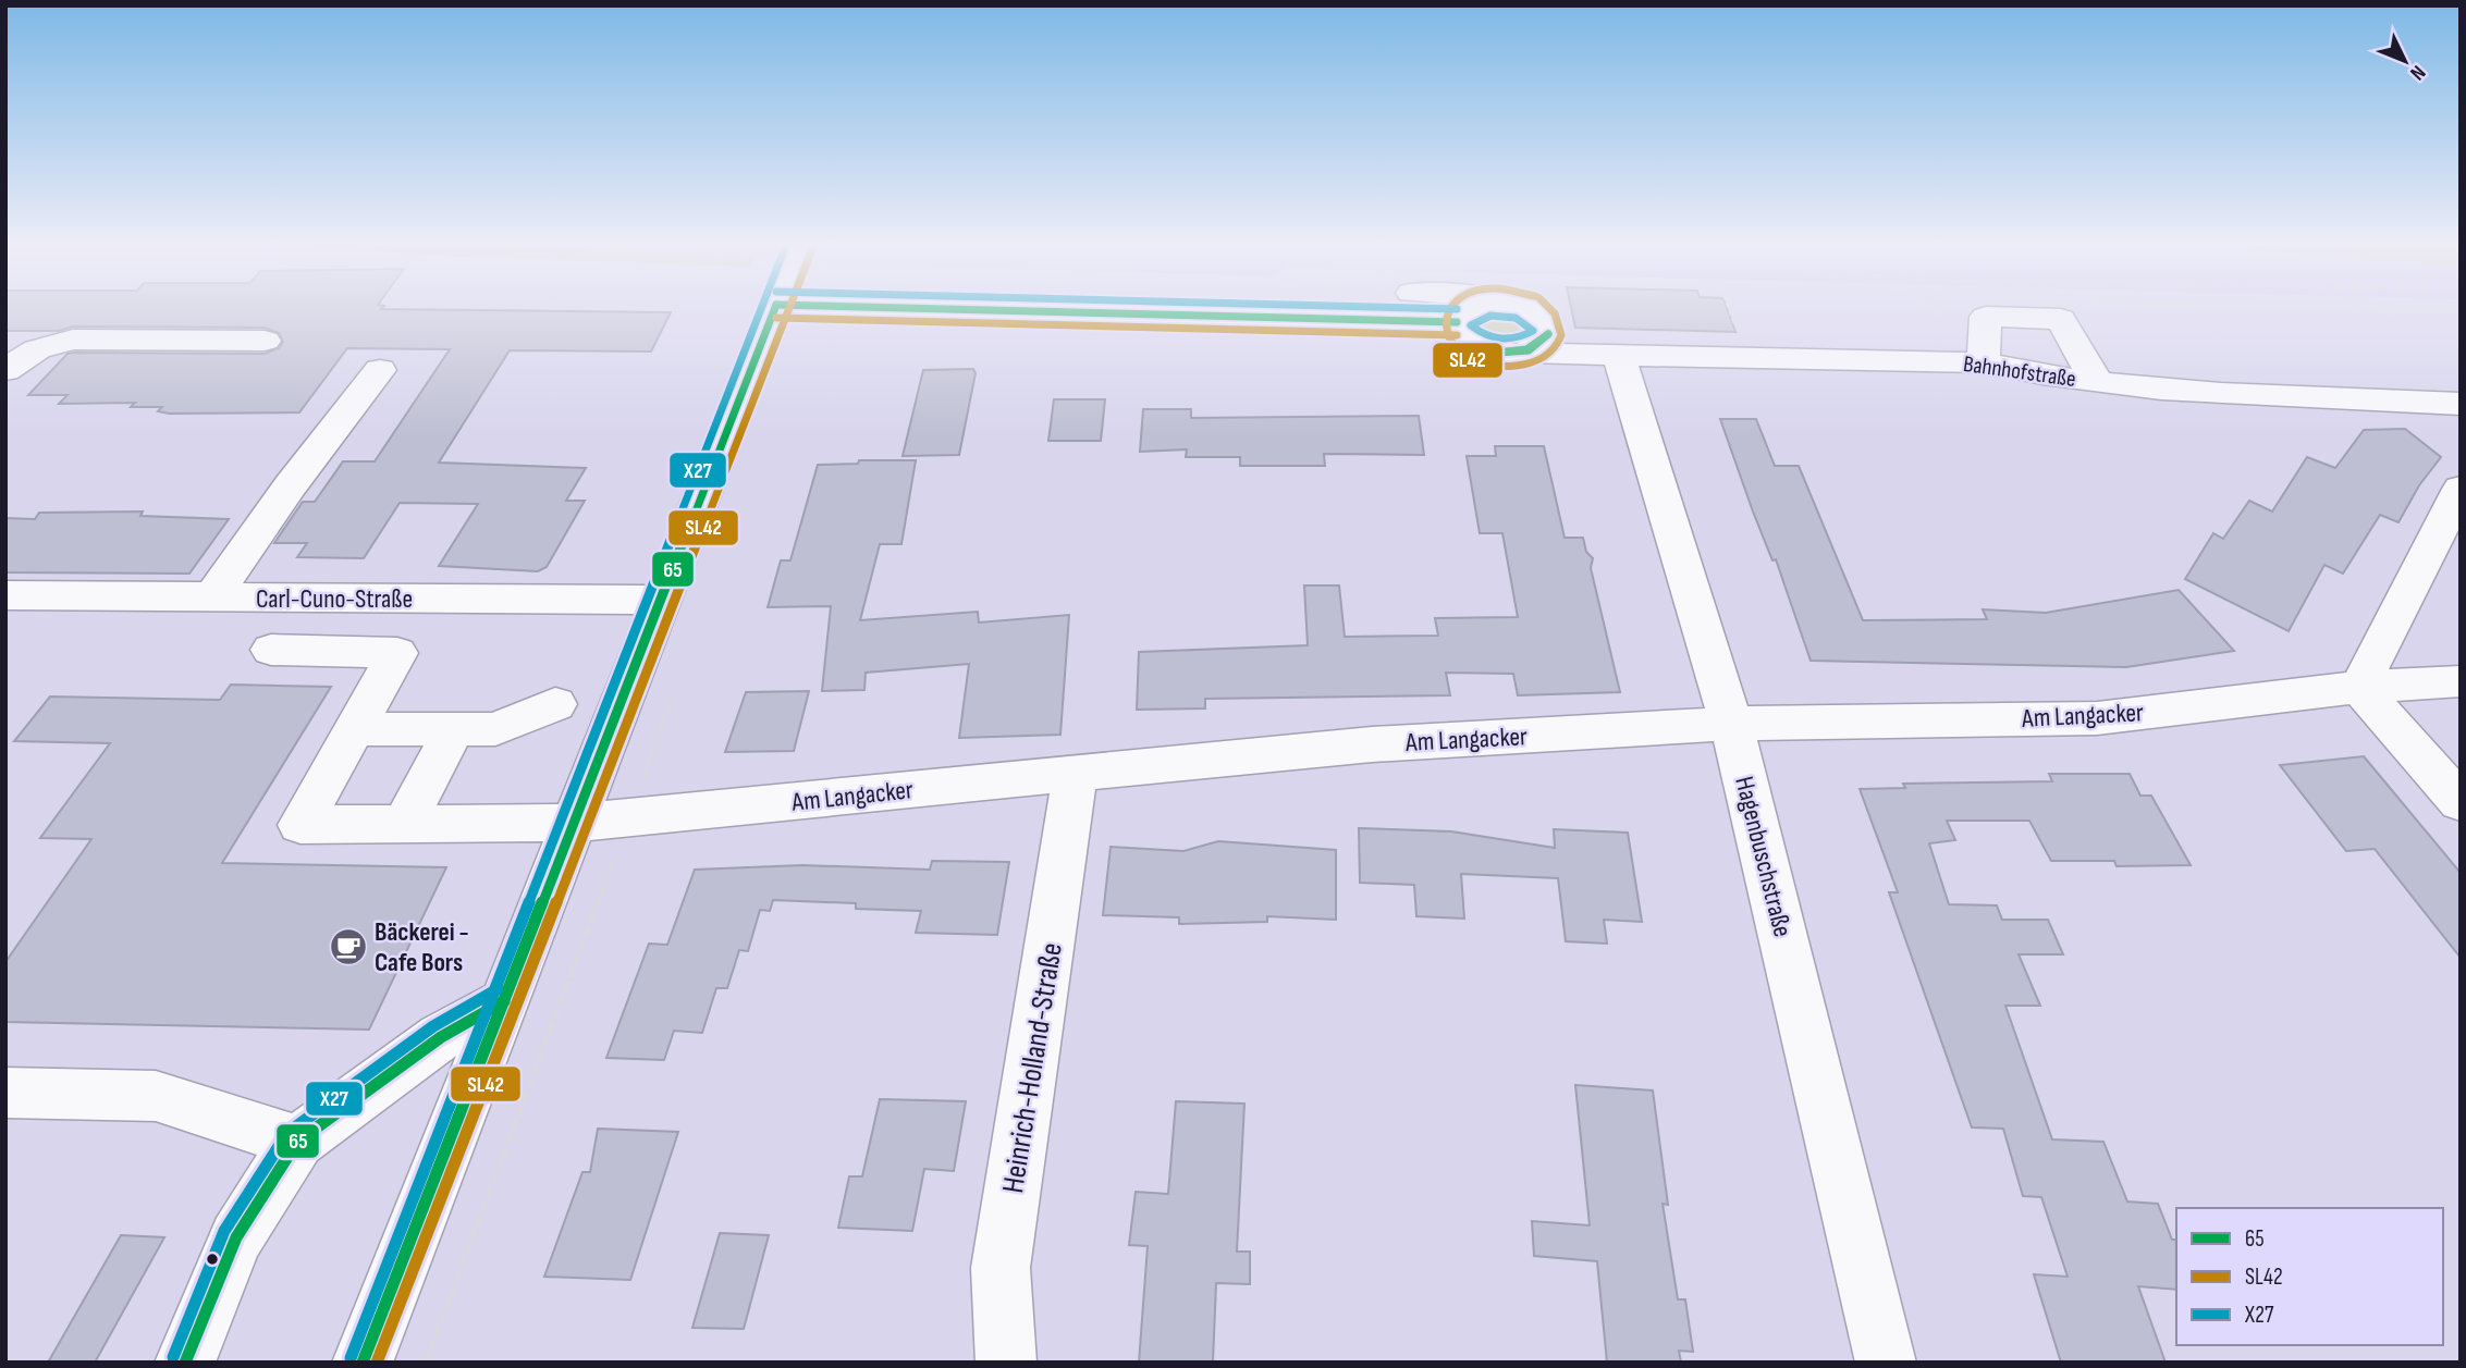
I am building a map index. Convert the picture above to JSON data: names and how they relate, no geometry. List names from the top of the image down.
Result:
{
  "streets": {
    "street": [
      "Bahnhofstraße",
      "Carl-Cuno-Straße",
      "Am Langacker",
      "Hagenbuschstraße",
      "Heinrich-Holland-Straße"
    ]
  },
  "crossings": [
    ["Bahnhofstraße", "Hagenbuschstraße"],
    ["Am Langacker", "Hagenbuschstraße"],
    ["Am Langacker", "Heinrich-Holland-Straße"]
  ],
  "places": {
    "cafe": ["Bäckerei - Cafe Bors"]
  },
  "lines": ["transit line 65", "transit line SL42", "transit line X27"],
  "legend": ["65", "SL42", "X27"],
  "north": "bottom right"
}
